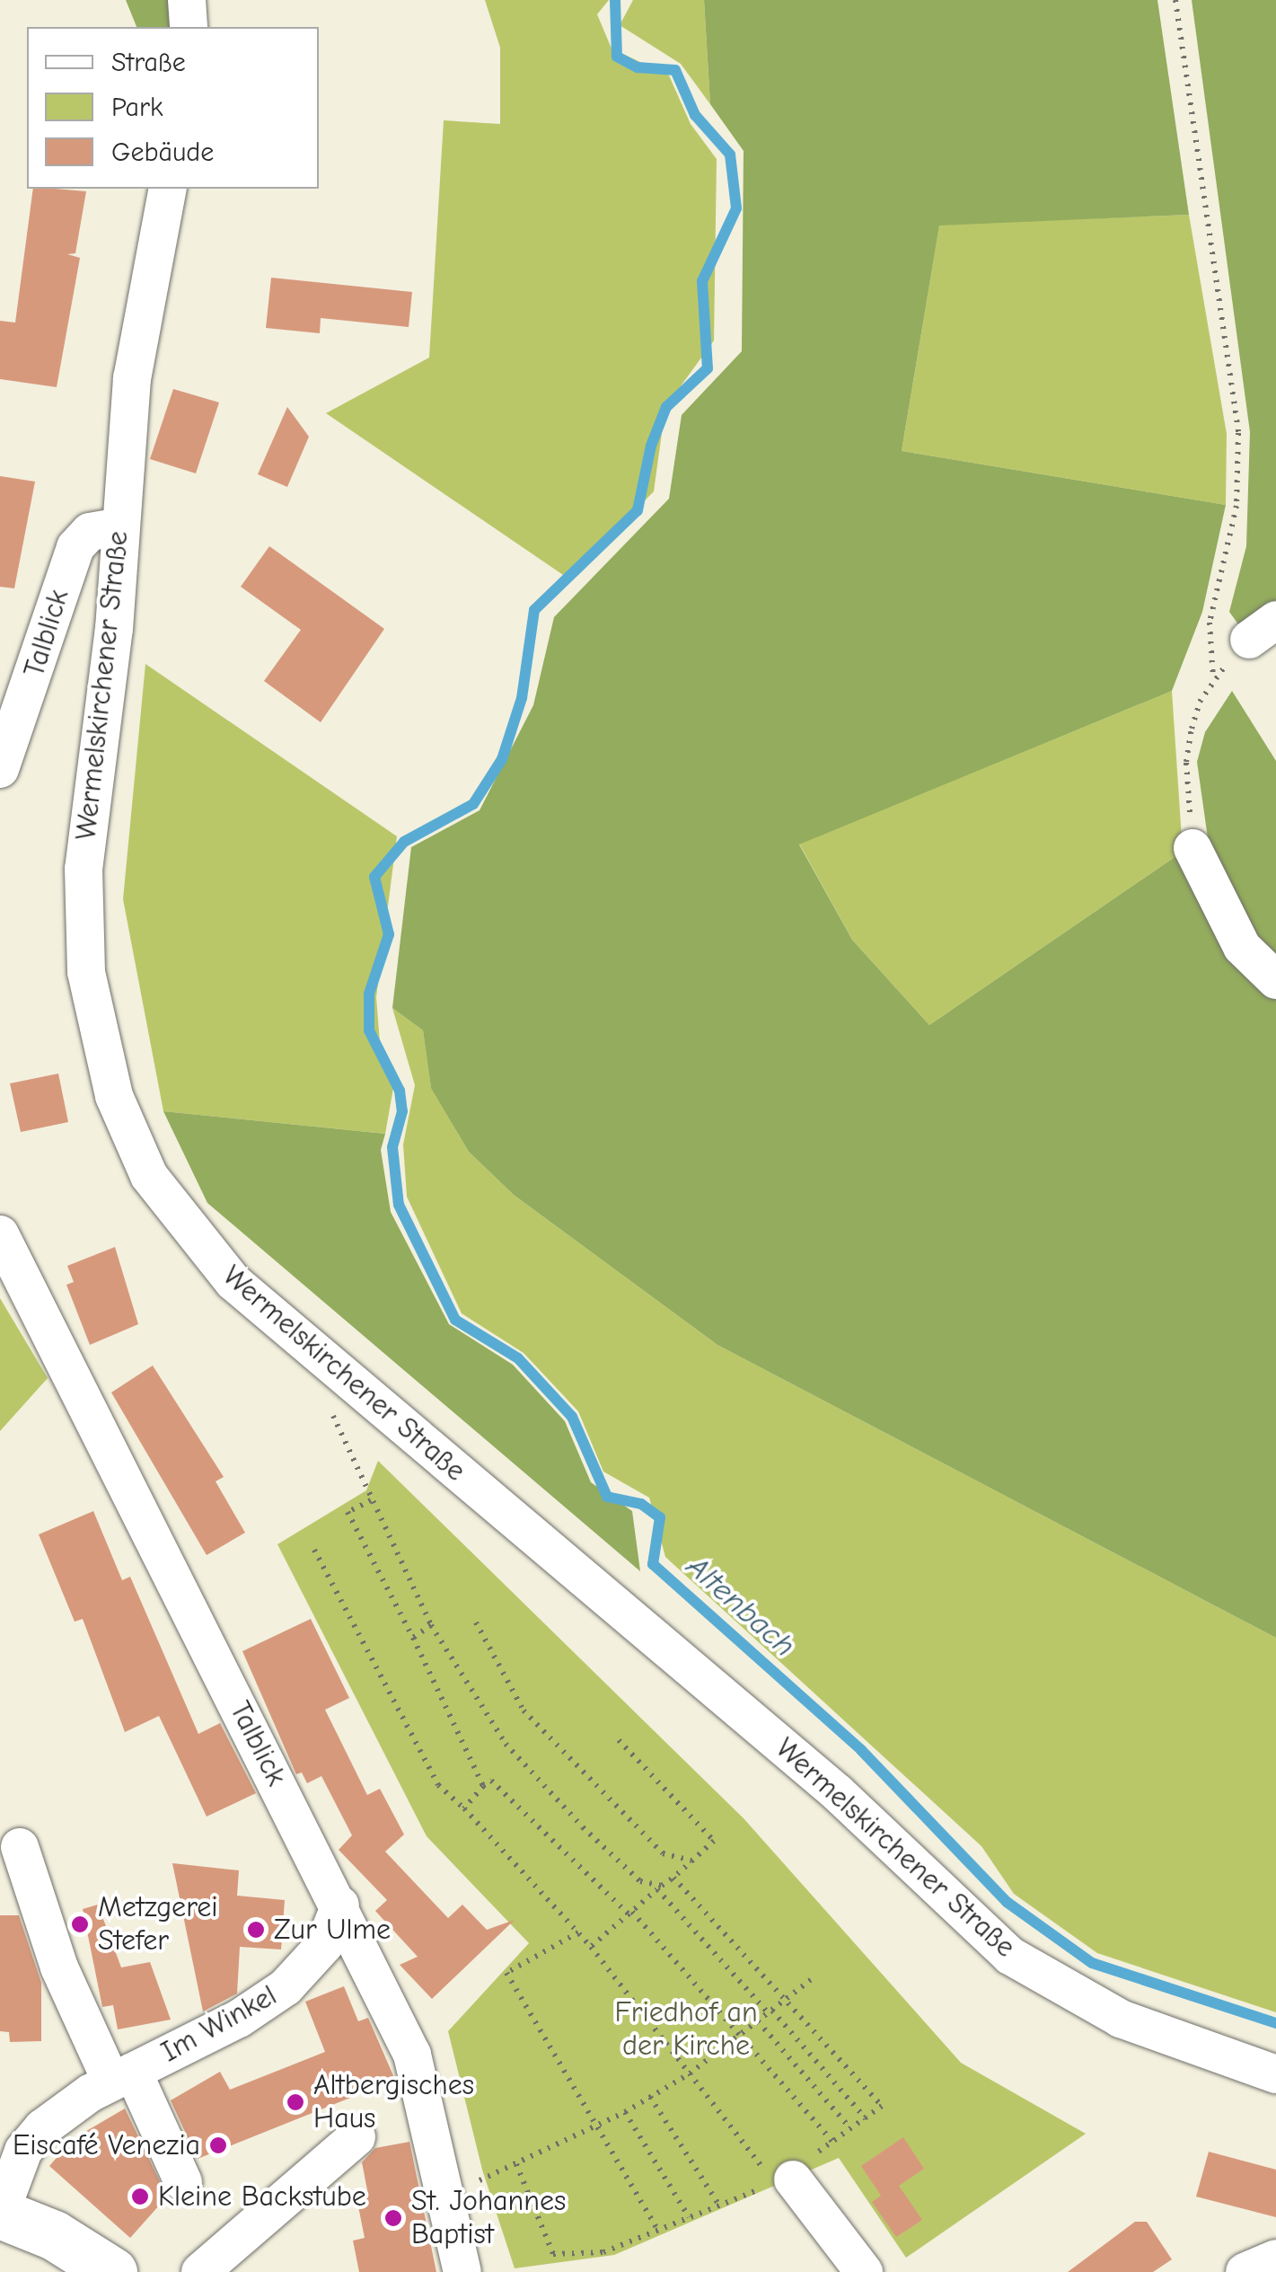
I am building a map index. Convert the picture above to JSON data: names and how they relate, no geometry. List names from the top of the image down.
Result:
{
  "streets": {
    "street": ["Talblick", "Wermelskirchener Straße", "Im Winkel"]
  },
  "crossings": [
    ["Talblick", "Wermelskirchener Straße"],
    ["Talblick", "Im Winkel"]
  ],
  "water": ["Altenbach"],
  "parks": ["Friedhof an der Kirche"],
  "places": [
    "Metzgerei Stefer",
    "Zur Ulme",
    "Altbergisches Haus",
    "Eiscafé Venezia",
    "Kleine Backstube",
    "St. Johannes Baptist"
  ],
  "legend": ["Straße", "Park", "Gebäude"]
}
